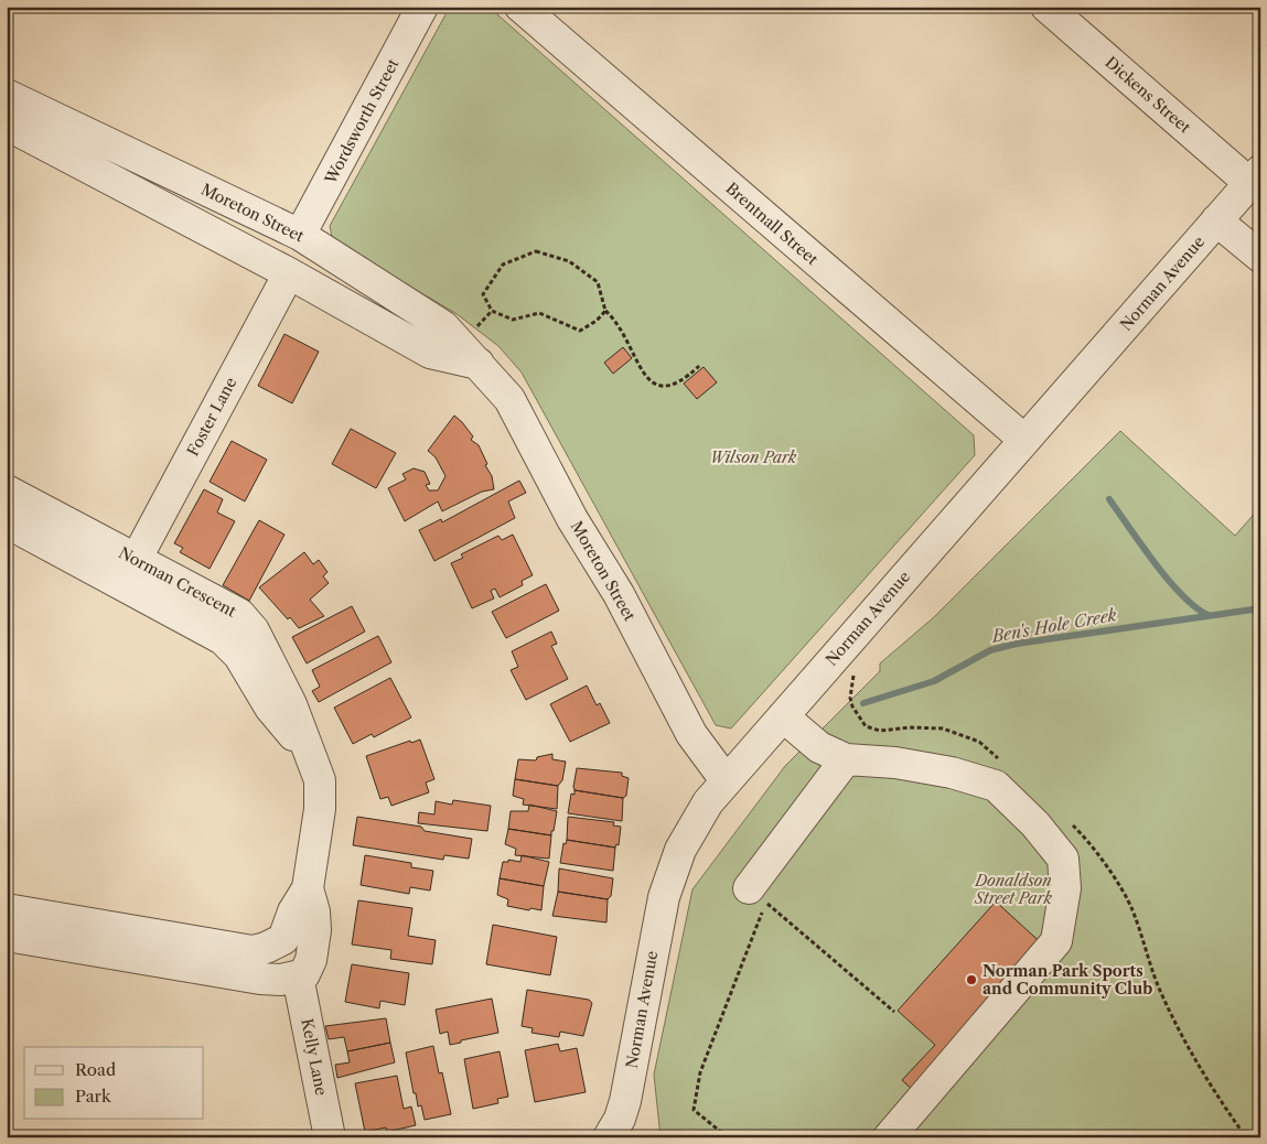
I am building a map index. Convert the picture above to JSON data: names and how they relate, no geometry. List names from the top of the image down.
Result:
{
  "streets": {
    "street": [
      "Dickens Street",
      "Wordsworth Street",
      "Moreton Street",
      "Brentnall Street",
      "Norman Avenue",
      "Foster Lane",
      "Norman Crescent",
      "Kelly Lane"
    ]
  },
  "crossings": [
    ["Dickens Street", "Norman Avenue"],
    ["Wordsworth Street", "Moreton Street"],
    ["Moreton Street", "Norman Avenue"],
    ["Brentnall Street", "Norman Avenue"],
    ["Foster Lane", "Norman Crescent"],
    ["Norman Crescent", "Kelly Lane"]
  ],
  "water": ["Ben's Hole Creek"],
  "parks": ["Wilson Park", "Donaldson Street Park"],
  "places": ["Norman Park Sports and Community Club"],
  "legend": ["Road", "Park"]
}
